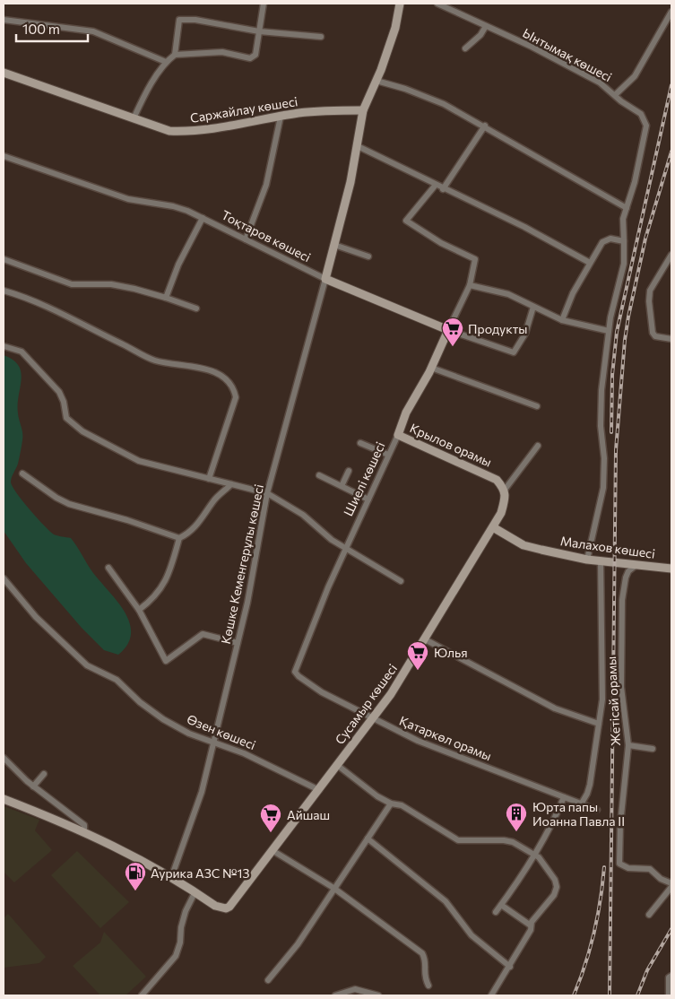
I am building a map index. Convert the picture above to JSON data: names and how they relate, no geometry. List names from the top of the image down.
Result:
{
  "streets": {
    "street": [
      "Ынтымақ көшесі",
      "Саржайлау көшесі",
      "Тоқтаров көшесі",
      "Крылов орамы",
      "Шиелі көшесі",
      "Малахов көшесі",
      "Көшке Кеменгерұлы көшесі",
      "Жетісай орамы",
      "Сусамыр көшесі",
      "Өзен көшесі",
      "Қатаркөл орамы"
    ]
  },
  "crossings": [
    ["Ынтымақ көшесі", "Малахов көшесі"],
    ["Тоқтаров көшесі", "Шиелі көшесі"],
    ["Тоқтаров көшесі", "Көшке Кеменгерұлы көшесі"],
    ["Крылов орамы", "Шиелі көшесі"],
    ["Крылов орамы", "Сусамыр көшесі"],
    ["Шиелі көшесі", "Қатаркөл орамы"],
    ["Малахов көшесі", "Жетісай орамы"],
    ["Малахов көшесі", "Сусамыр көшесі"],
    ["Көшке Кеменгерұлы көшесі", "Өзен көшесі"],
    ["Сусамыр көшесі", "Өзен көшесі"],
    ["Сусамыр көшесі", "Қатаркөл орамы"]
  ],
  "places": {
    "supermarket": ["Продукты", "Юлья", "Айшаш"],
    "building": ["Юрта папы Иоанна Павла II"],
    "fuel station": ["Аурика АЗС №13"]
  },
  "scale_bar": "100 m"
}
